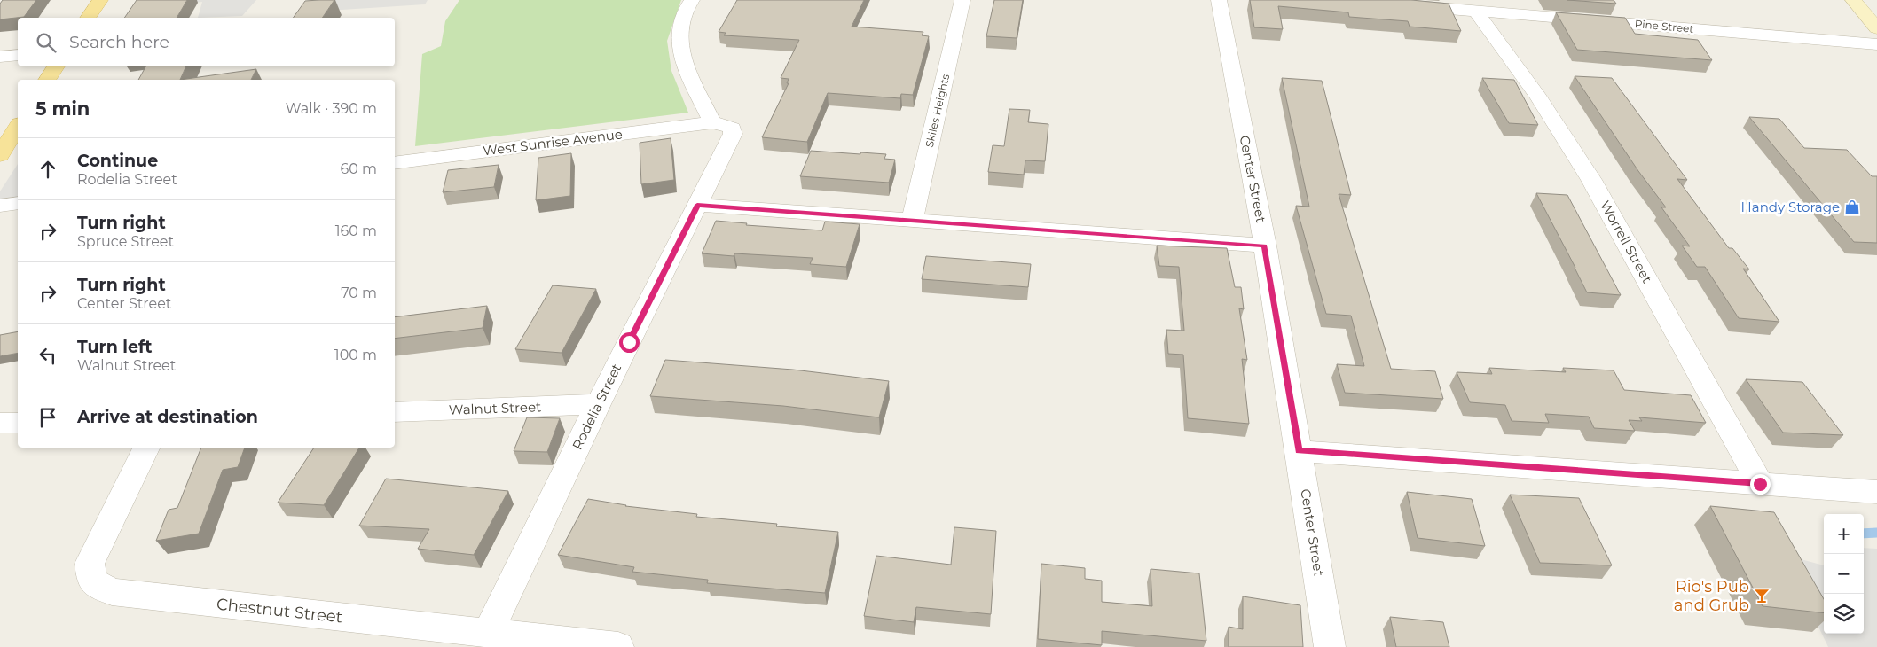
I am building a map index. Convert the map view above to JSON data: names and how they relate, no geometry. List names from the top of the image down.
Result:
{
  "streets": {
    "street": [
      "Pine Street",
      "Skiles Heights",
      "West Sunrise Avenue",
      "Center Street",
      "Worrell Street",
      "Rodelia Street",
      "Walnut Street",
      "Chestnut Street"
    ]
  },
  "crossings": [
    ["Pine Street", "Worrell Street"],
    ["West Sunrise Avenue", "Rodelia Street"],
    ["Rodelia Street", "Walnut Street"],
    ["Rodelia Street", "Chestnut Street"]
  ],
  "places": {
    "shop": ["Handy Storage"],
    "bar": ["Rio's Pub and Grub"]
  },
  "page": {
    "search": "Search here",
    "heading": ["5 min", "Walk · 390 m"],
    "list": [
      ["Continue", "Rodelia Street", "60 m"],
      ["Turn right", "Spruce Street", "160 m"],
      ["Turn right", "Center Street", "70 m"],
      ["Turn left", "Walnut Street", "100 m"],
      "Arrive at destination"
    ],
    "map_buttons": ["+", "−"]
  }
}
